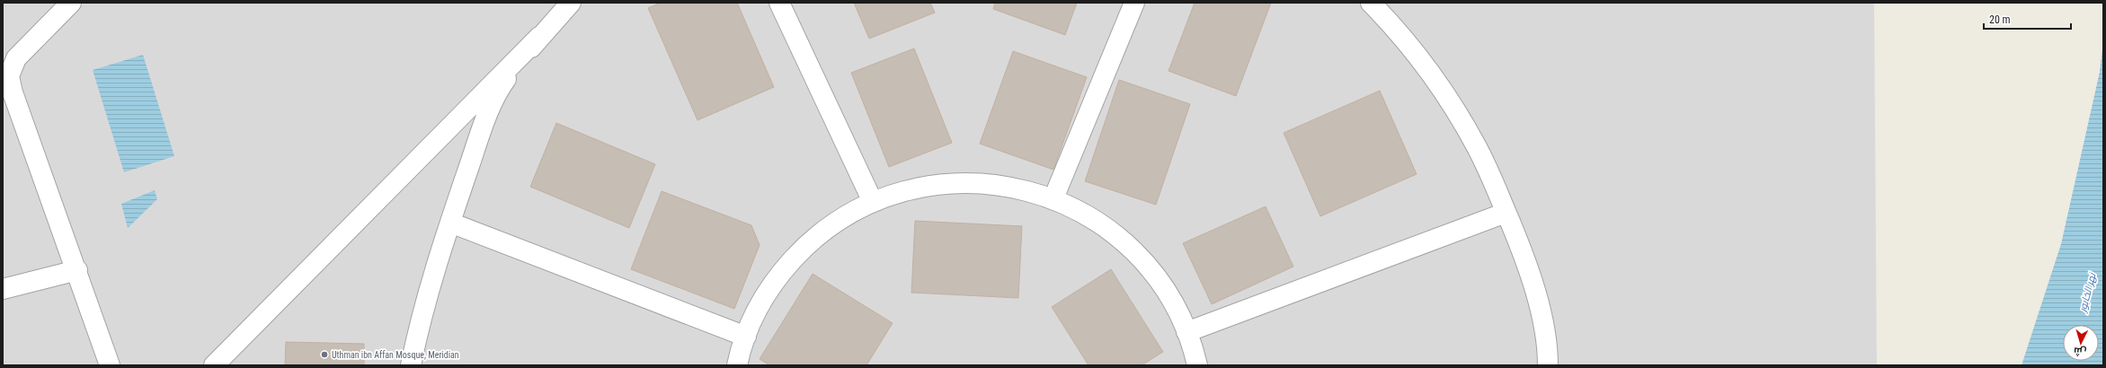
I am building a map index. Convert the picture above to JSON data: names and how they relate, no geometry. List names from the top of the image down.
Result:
{
  "water": ["نهر الخابور"],
  "places": ["Uthman ibn Affan Mosque, Meridian"],
  "scale_bar": "20 m",
  "north": "bottom"
}
